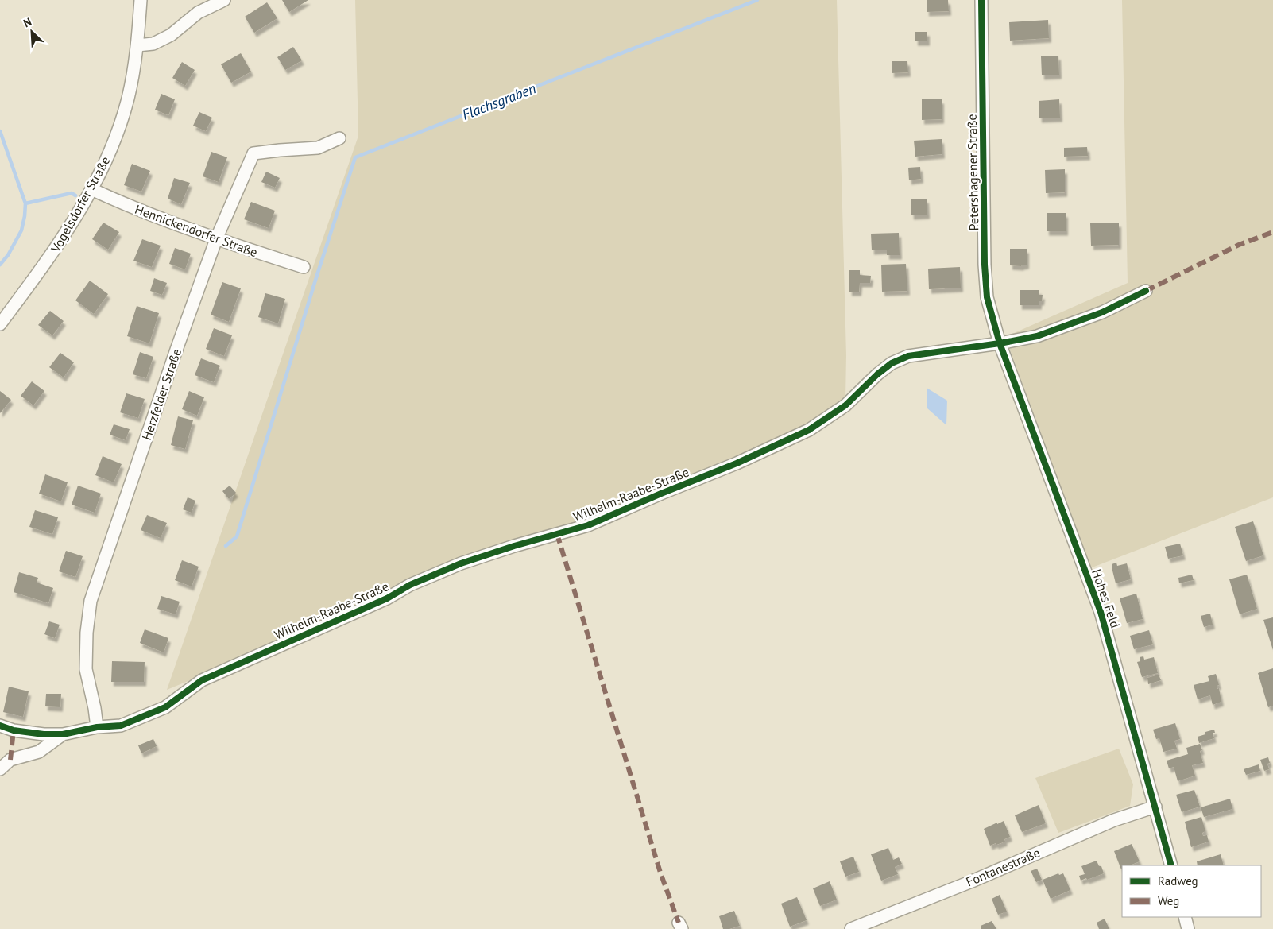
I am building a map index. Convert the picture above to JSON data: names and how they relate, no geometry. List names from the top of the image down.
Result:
{
  "streets": {
    "street": [
      "Petershagener Straße",
      "Vogelsdorfer Straße",
      "Hennickendorfer Straße",
      "Herzfelder Straße",
      "Wilhelm-Raabe-Straße",
      "Hohes Feld",
      "Fontanestraße"
    ]
  },
  "crossings": [
    ["Petershagener Straße", "Wilhelm-Raabe-Straße"],
    ["Petershagener Straße", "Hohes Feld"],
    ["Vogelsdorfer Straße", "Hennickendorfer Straße"],
    ["Hennickendorfer Straße", "Herzfelder Straße"],
    ["Herzfelder Straße", "Wilhelm-Raabe-Straße"],
    ["Wilhelm-Raabe-Straße", "Hohes Feld"],
    ["Hohes Feld", "Fontanestraße"]
  ],
  "water": ["Flachsgraben"],
  "legend": ["Radweg", "Weg"],
  "north": "top left"
}
